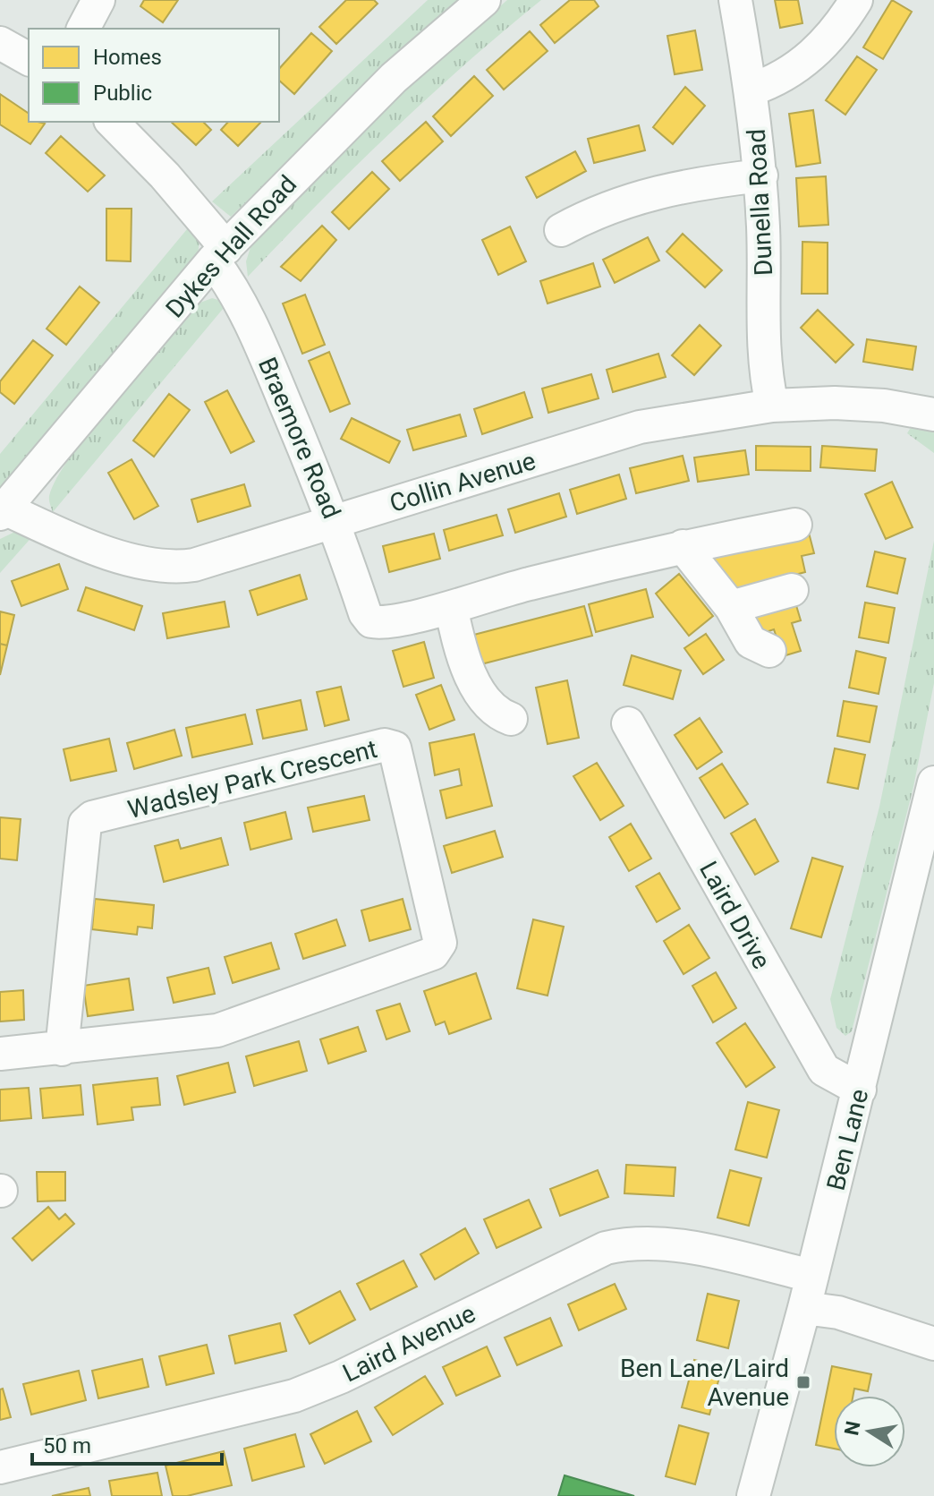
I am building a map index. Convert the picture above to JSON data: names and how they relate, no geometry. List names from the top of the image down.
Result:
{
  "streets": {
    "street": [
      "Dunella Road",
      "Dykes Hall Road",
      "Braemore Road",
      "Collin Avenue",
      "Wadsley Park Crescent",
      "Laird Drive",
      "Ben Lane",
      "Laird Avenue"
    ]
  },
  "crossings": [
    ["Dunella Road", "Collin Avenue"],
    ["Dykes Hall Road", "Braemore Road"],
    ["Dykes Hall Road", "Collin Avenue"],
    ["Braemore Road", "Collin Avenue"],
    ["Laird Drive", "Ben Lane"],
    ["Ben Lane", "Laird Avenue"]
  ],
  "places": {
    "transit": ["Ben Lane/Laird Avenue"]
  },
  "legend": ["Homes", "Public"],
  "scale_bar": "50 m",
  "north": "left"
}
